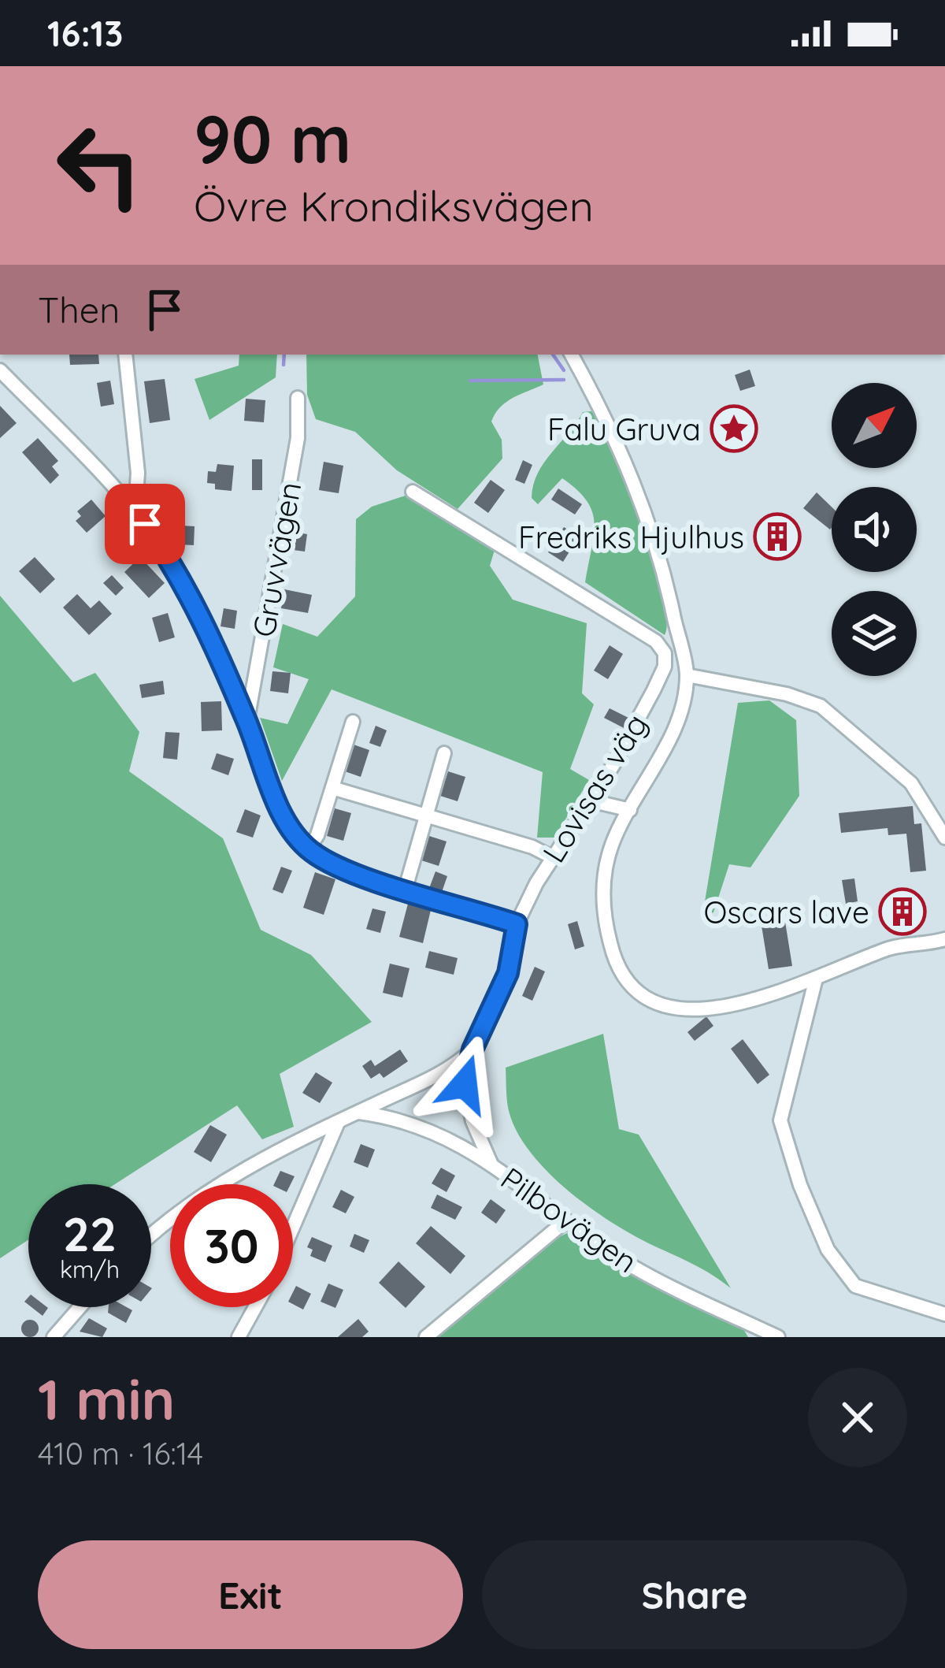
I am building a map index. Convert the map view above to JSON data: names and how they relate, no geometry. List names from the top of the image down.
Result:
{
  "streets": {
    "street": ["Gruvvägen", "Lovisas väg", "Pilbovägen"]
  },
  "places": {
    "place": ["Falu Gruva"],
    "building": ["Fredriks Hjulhus", "Oscars lave"]
  },
  "north": "top right",
  "page": {
    "status": "16:13",
    "turn": ["90 m", "Övre Krondiksvägen"],
    "then": "Then",
    "speed": "22 km/h",
    "limit": "30",
    "heading": ["1 min", "410 m · 16:14"],
    "buttons": ["Exit", "Share"]
  }
}
